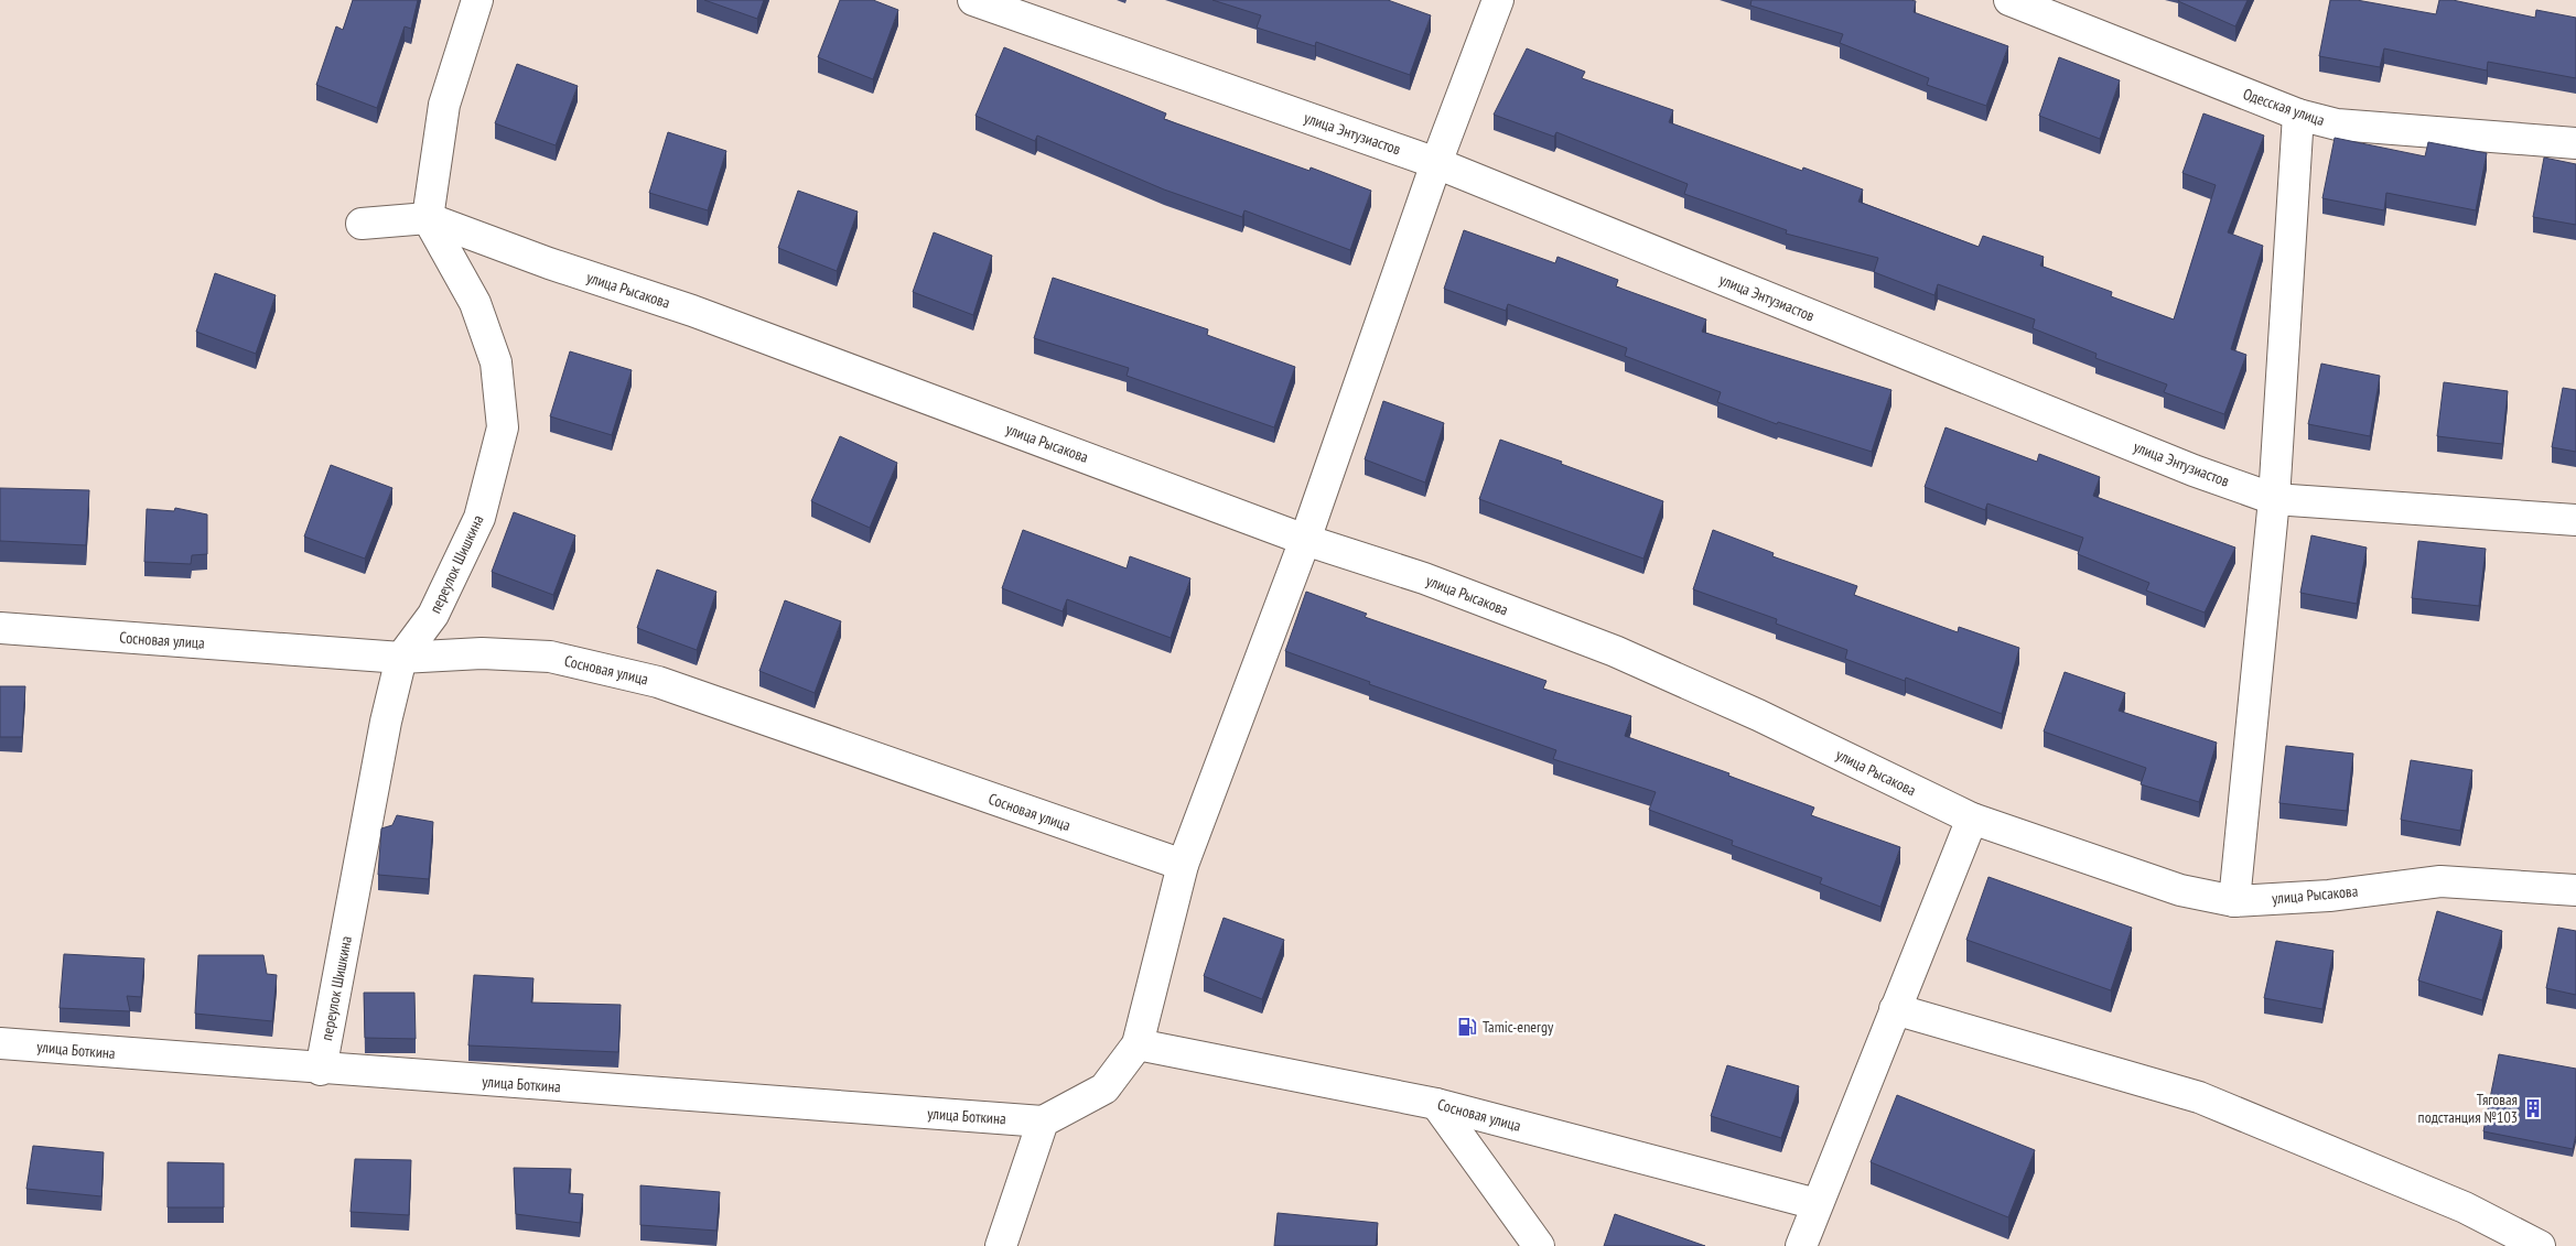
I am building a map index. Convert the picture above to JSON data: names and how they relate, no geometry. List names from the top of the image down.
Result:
{
  "streets": {
    "street": [
      "Одесская улица",
      "улица Энтузиастов",
      "улица Рысакова",
      "переулок Шишкина",
      "Сосновая улица",
      "улица Боткина"
    ]
  },
  "crossings": [
    ["улица Рысакова", "переулок Шишкина"],
    ["переулок Шишкина", "Сосновая улица"],
    ["переулок Шишкина", "улица Боткина"]
  ],
  "places": {
    "fuel station": ["Tamic-energy"],
    "building": ["Тяговая подстанция №103"]
  }
}
